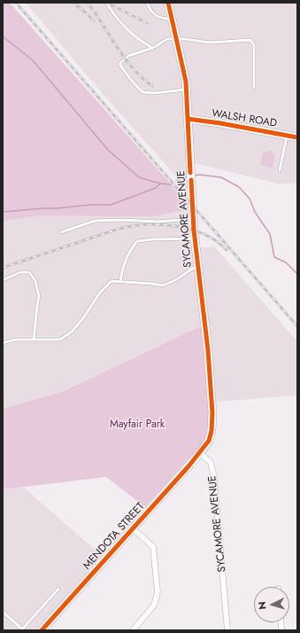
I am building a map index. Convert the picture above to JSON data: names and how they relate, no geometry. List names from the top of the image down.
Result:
{
  "streets": {
    "street": ["WALSH ROAD", "SYCAMORE AVENUE", "MENDOTA STREET"]
  },
  "crossings": [
    ["WALSH ROAD", "SYCAMORE AVENUE"],
    ["SYCAMORE AVENUE", "MENDOTA STREET"]
  ],
  "parks": ["Mayfair Park"],
  "north": "left"
}
